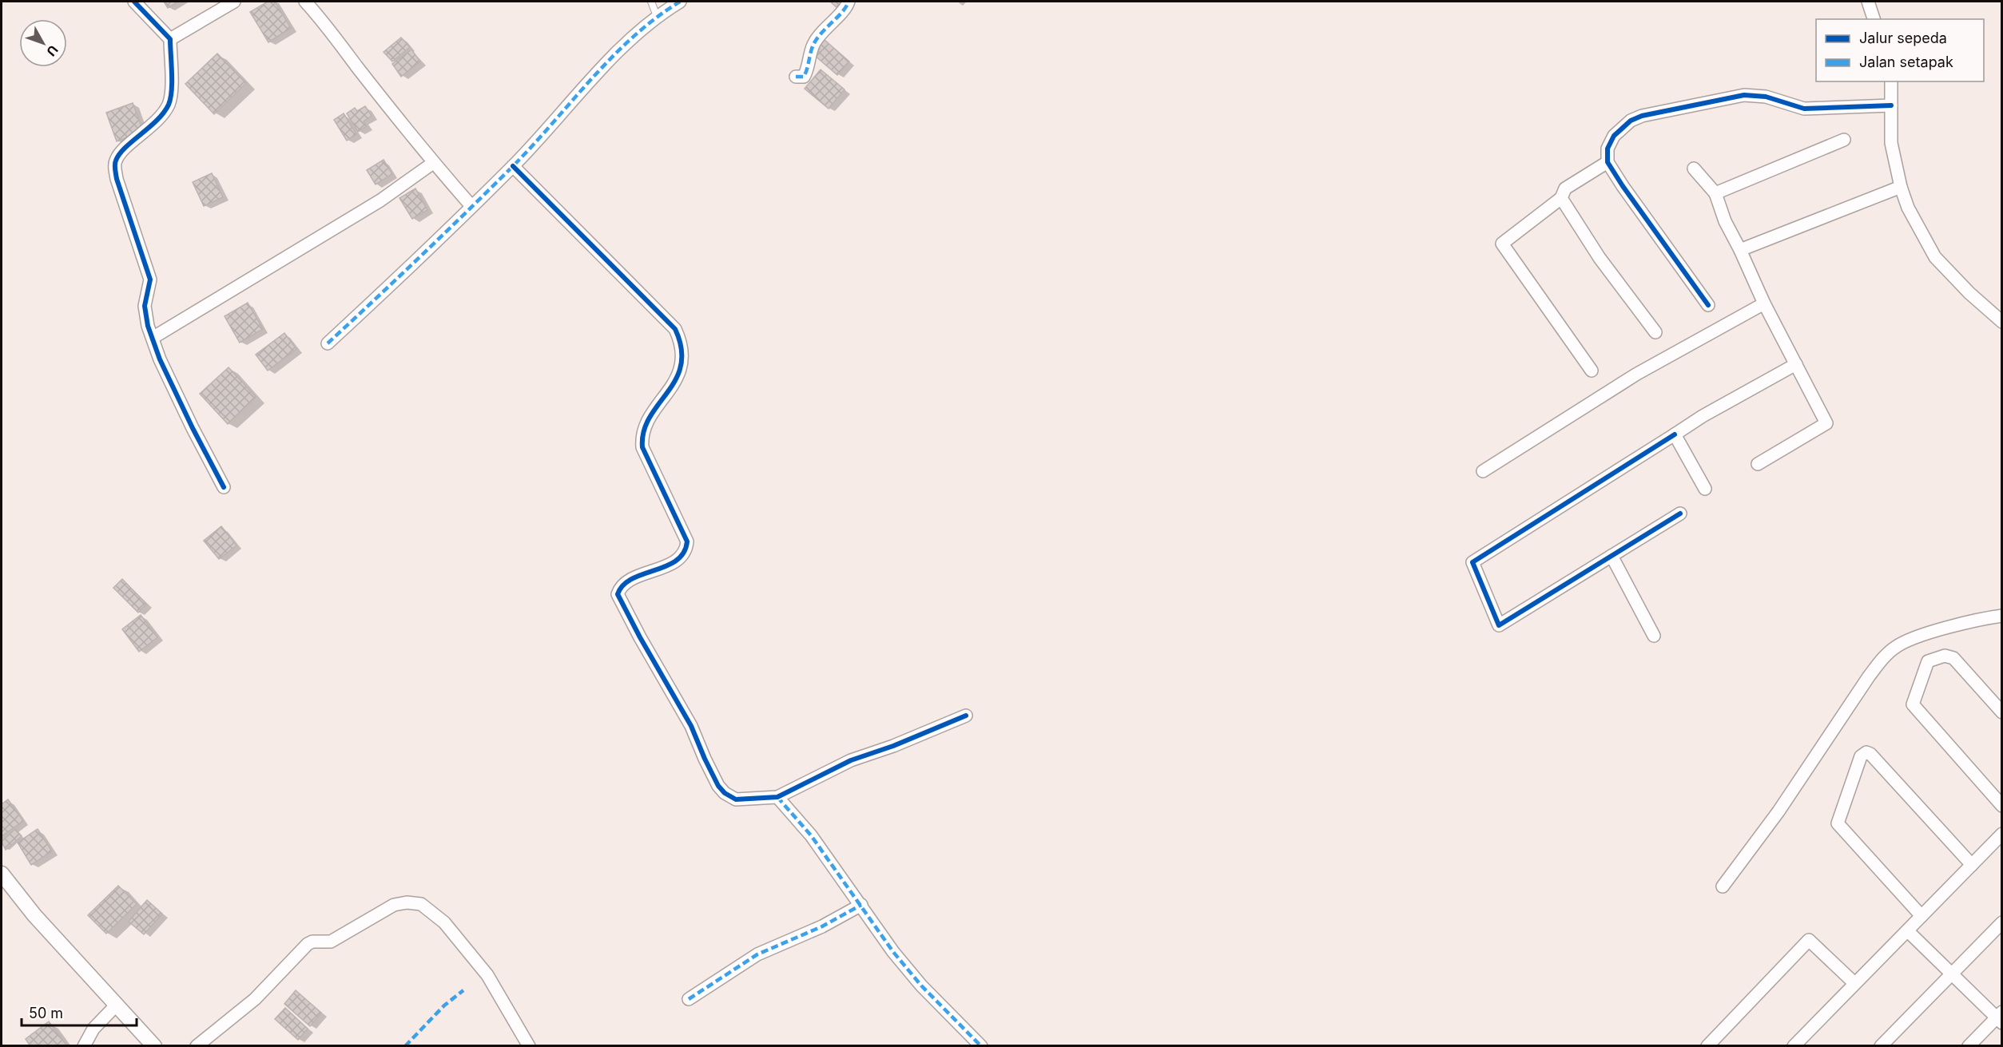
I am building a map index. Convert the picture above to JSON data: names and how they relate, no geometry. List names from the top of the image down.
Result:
{
  "legend": ["Jalur sepeda", "Jalan setapak"],
  "scale_bar": "50 m",
  "north": "bottom right"
}
